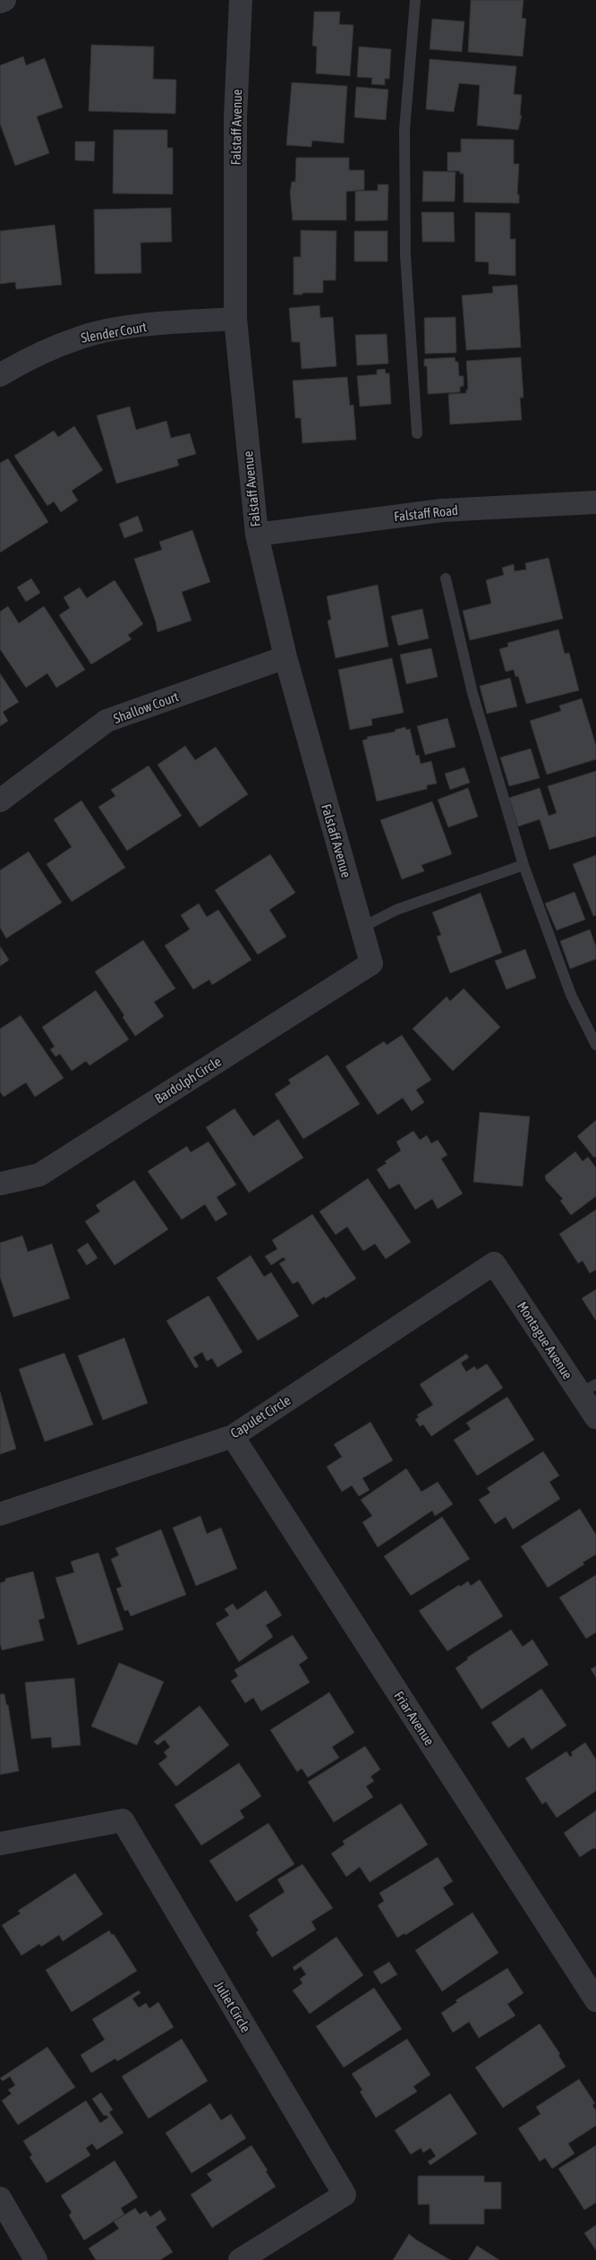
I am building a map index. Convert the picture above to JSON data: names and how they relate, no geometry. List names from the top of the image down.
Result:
{
  "streets": {
    "street": [
      "Falstaff Avenue",
      "Slender Court",
      "Falstaff Road",
      "Shallow Court",
      "Bardolph Circle",
      "Montague Avenue",
      "Capulet Circle",
      "Friar Avenue",
      "Juliet Circle"
    ]
  },
  "crossings": [
    ["Falstaff Avenue", "Slender Court"],
    ["Falstaff Avenue", "Falstaff Road"],
    ["Falstaff Avenue", "Shallow Court"],
    ["Falstaff Avenue", "Bardolph Circle"],
    ["Montague Avenue", "Capulet Circle"],
    ["Capulet Circle", "Friar Avenue"]
  ]
}
